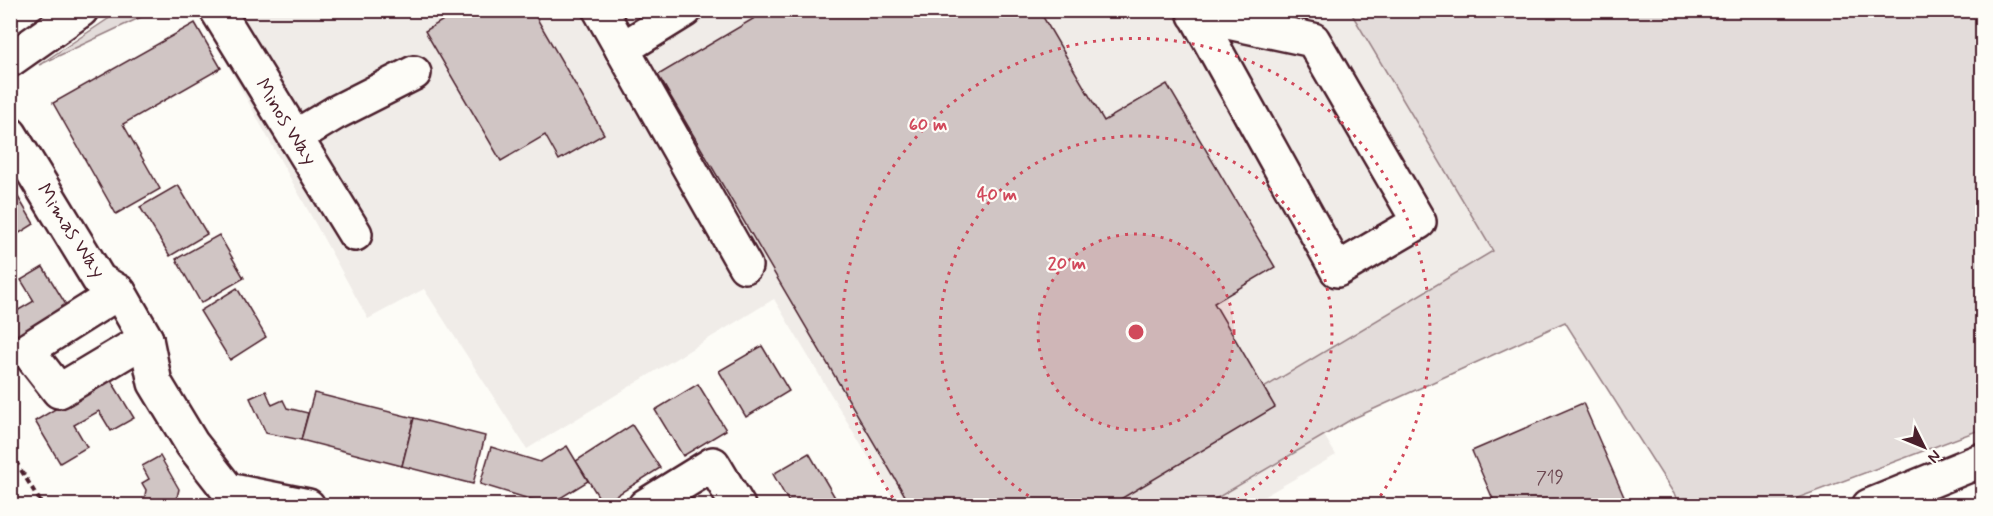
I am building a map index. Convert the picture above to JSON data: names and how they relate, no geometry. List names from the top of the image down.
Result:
{
  "streets": {
    "street": ["Minos Way", "Mimas Way"]
  },
  "house_numbers": ["719"],
  "north": "bottom right",
  "rings": ["60 m", "40 m", "20 m"]
}
